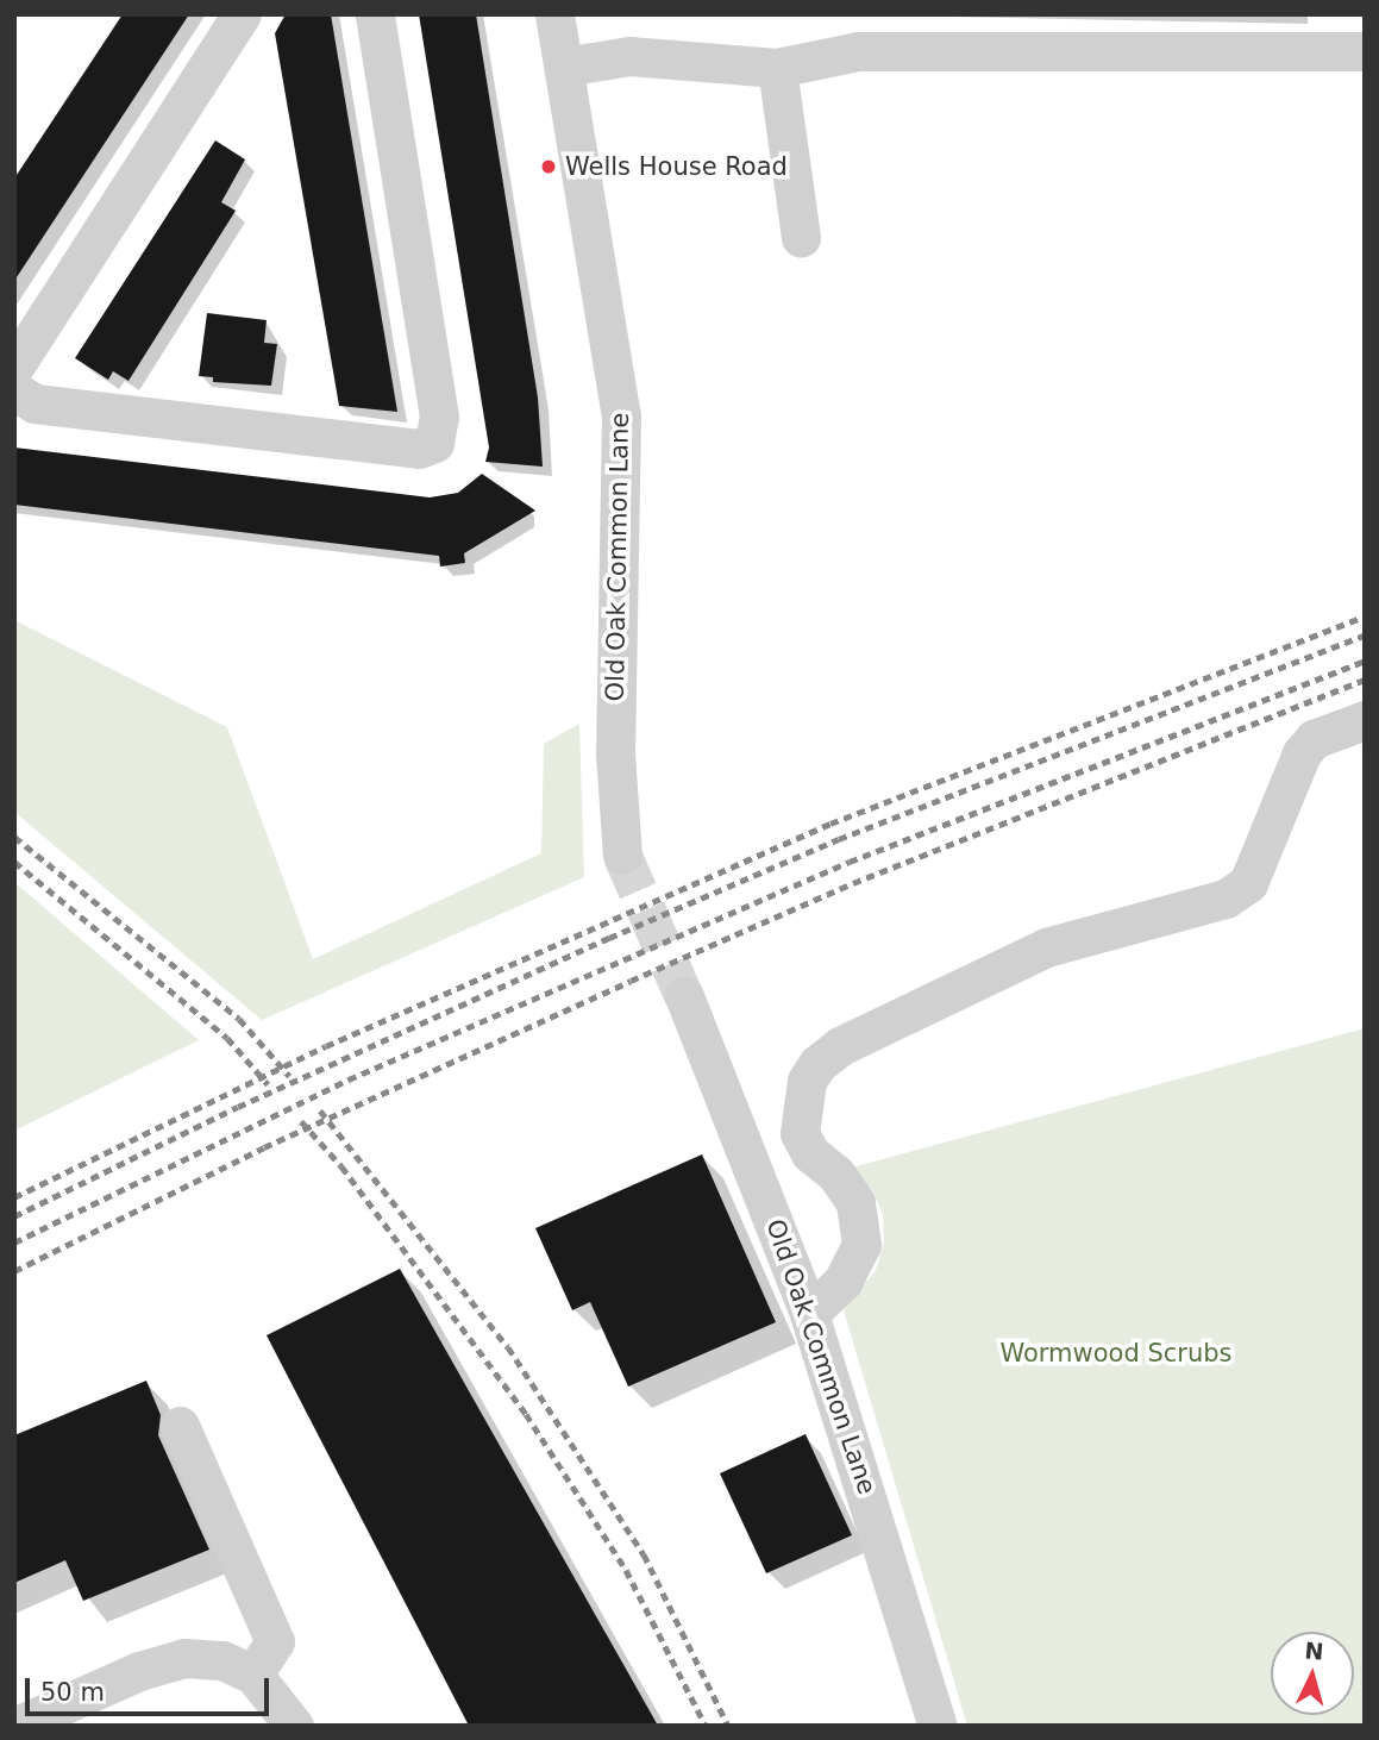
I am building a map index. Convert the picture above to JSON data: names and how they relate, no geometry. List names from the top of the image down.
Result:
{
  "streets": {
    "street": ["Old Oak Common Lane"]
  },
  "parks": ["Wormwood Scrubs"],
  "places": ["Wells House Road"],
  "scale_bar": "50 m",
  "north": "top"
}
